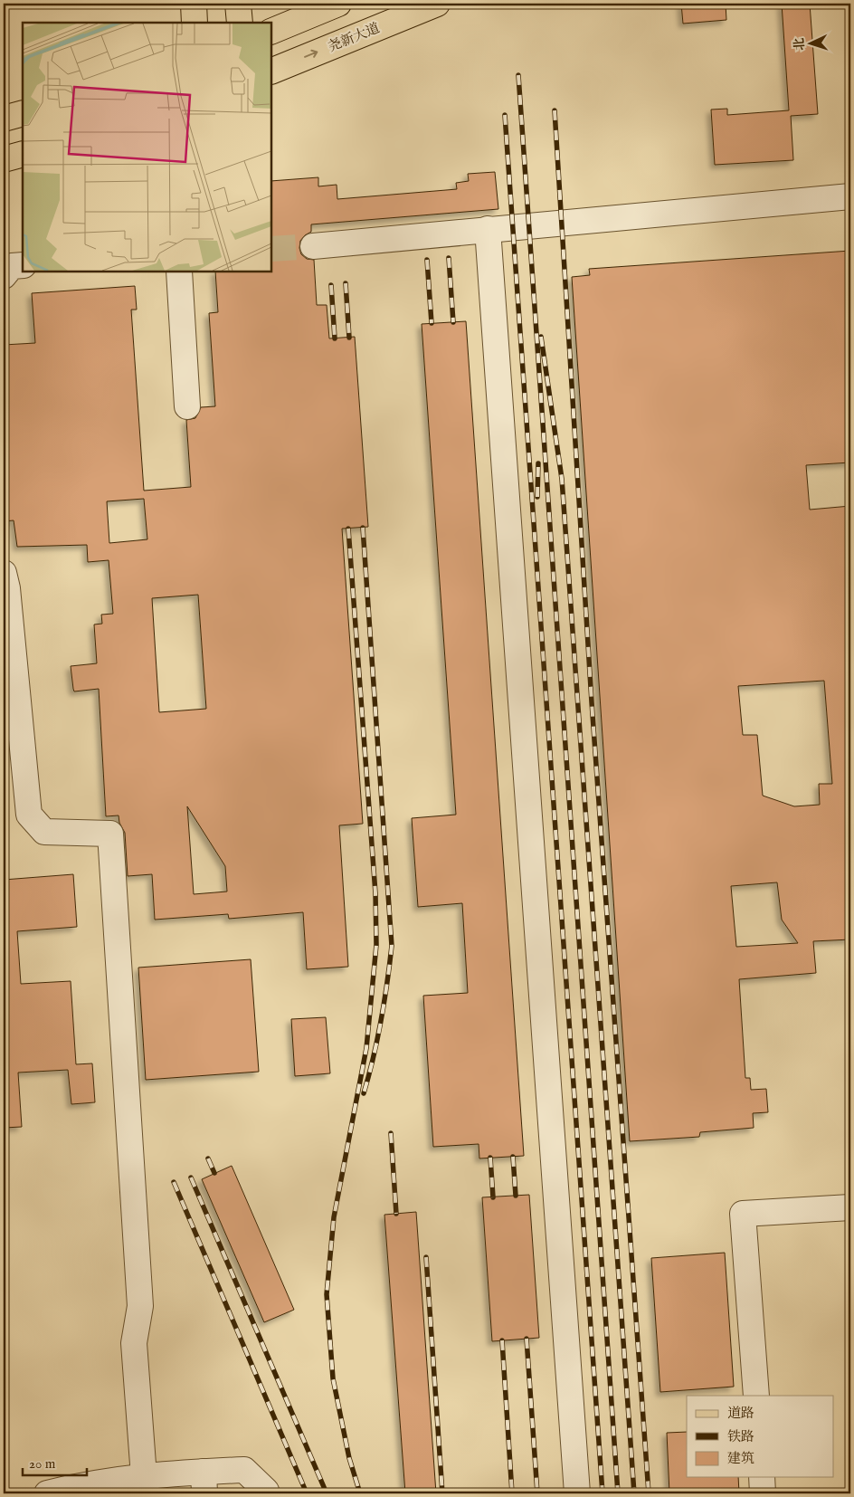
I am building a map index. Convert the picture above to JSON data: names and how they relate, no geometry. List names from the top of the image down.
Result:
{
  "streets": {
    "main road": ["尧新大道"]
  },
  "legend": ["道路", "铁路", "建筑"],
  "scale_bar": "20 m",
  "north": "left"
}
